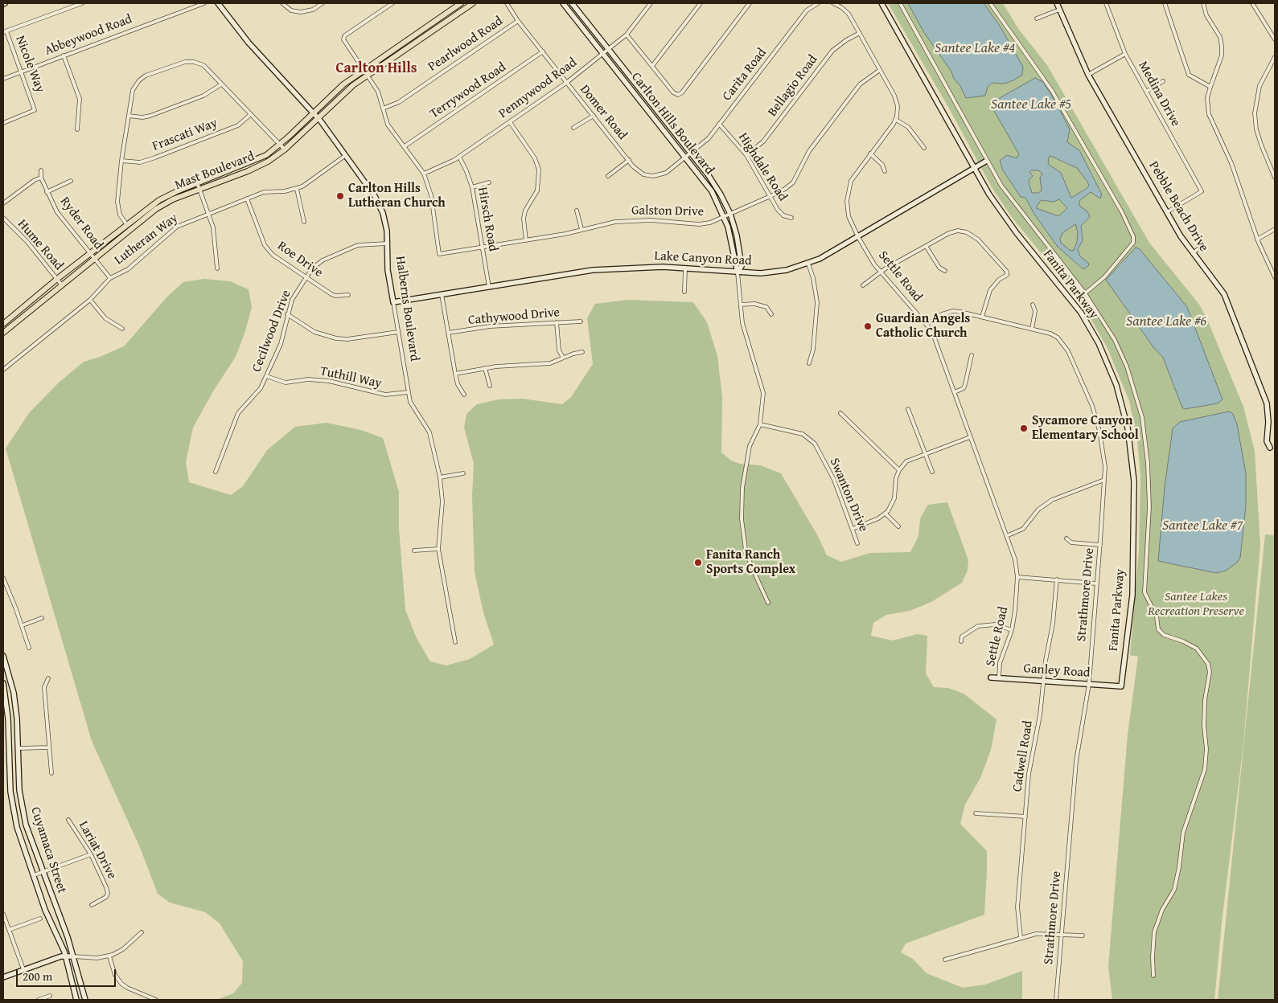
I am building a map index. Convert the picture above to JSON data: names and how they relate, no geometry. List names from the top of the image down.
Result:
{
  "streets": {
    "main road": ["Mast Boulevard"],
    "street": [
      "Abbeywood Road",
      "Pearlwood Road",
      "Nicole Way",
      "Carita Road",
      "Bellagio Road",
      "Pennywood Road",
      "Terrywood Road",
      "Medina Drive",
      "Domer Road",
      "Carlton Hills Boulevard",
      "Frascati Way",
      "Highdale Road",
      "Pebble Beach Drive",
      "Galston Drive",
      "Hirsch Road",
      "Ryder Road",
      "Lutheran Way",
      "Hume Road",
      "Lake Canyon Road",
      "Roe Drive",
      "Settle Road",
      "Fanita Parkway",
      "Halberns Boulevard",
      "Cathywood Drive",
      "Cecilwood Drive",
      "Tuthill Way",
      "Swanton Drive",
      "Strathmore Drive",
      "Ganley Road",
      "Cadwell Road",
      "Cuyamaca Street",
      "Lariat Drive"
    ]
  },
  "crossings": [
    ["Abbeywood Road", "Nicole Way"],
    ["Pearlwood Road", "Domer Road"],
    ["Carita Road", "Domer Road"],
    ["Carita Road", "Carlton Hills Boulevard"],
    ["Carita Road", "Highdale Road"],
    ["Bellagio Road", "Highdale Road"],
    ["Pennywood Road", "Domer Road"],
    ["Pennywood Road", "Carlton Hills Boulevard"],
    ["Pennywood Road", "Galston Drive"],
    ["Pennywood Road", "Hirsch Road"],
    ["Terrywood Road", "Domer Road"],
    ["Medina Drive", "Pebble Beach Drive"],
    ["Domer Road", "Carlton Hills Boulevard"],
    ["Carlton Hills Boulevard", "Galston Drive"],
    ["Carlton Hills Boulevard", "Lake Canyon Road"],
    ["Carlton Hills Boulevard", "Swanton Drive"],
    ["Highdale Road", "Galston Drive"],
    ["Mast Boulevard", "Ryder Road"],
    ["Mast Boulevard", "Hume Road"],
    ["Mast Boulevard", "Halberns Boulevard"],
    ["Galston Drive", "Hirsch Road"],
    ["Hirsch Road", "Lake Canyon Road"],
    ["Ryder Road", "Lutheran Way"],
    ["Lutheran Way", "Roe Drive"],
    ["Lutheran Way", "Halberns Boulevard"],
    ["Lake Canyon Road", "Settle Road"],
    ["Lake Canyon Road", "Fanita Parkway"],
    ["Lake Canyon Road", "Halberns Boulevard"],
    ["Roe Drive", "Cecilwood Drive"],
    ["Settle Road", "Strathmore Drive"],
    ["Settle Road", "Ganley Road"],
    ["Fanita Parkway", "Ganley Road"],
    ["Halberns Boulevard", "Cecilwood Drive"],
    ["Halberns Boulevard", "Tuthill Way"],
    ["Cecilwood Drive", "Tuthill Way"],
    ["Strathmore Drive", "Ganley Road"],
    ["Ganley Road", "Cadwell Road"]
  ],
  "districts": ["Carlton Hills"],
  "water": [
    "Santee Lake #4",
    "Santee Lake #5",
    "Santee Lake #6",
    "Santee Lake #7"
  ],
  "parks": ["Santee Lakes Recreation Preserve"],
  "places": [
    "Carlton Hills Lutheran Church",
    "Guardian Angels Catholic Church",
    "Sycamore Canyon Elementary School",
    "Fanita Ranch Sports Complex"
  ],
  "scale_bar": "200 m"
}
